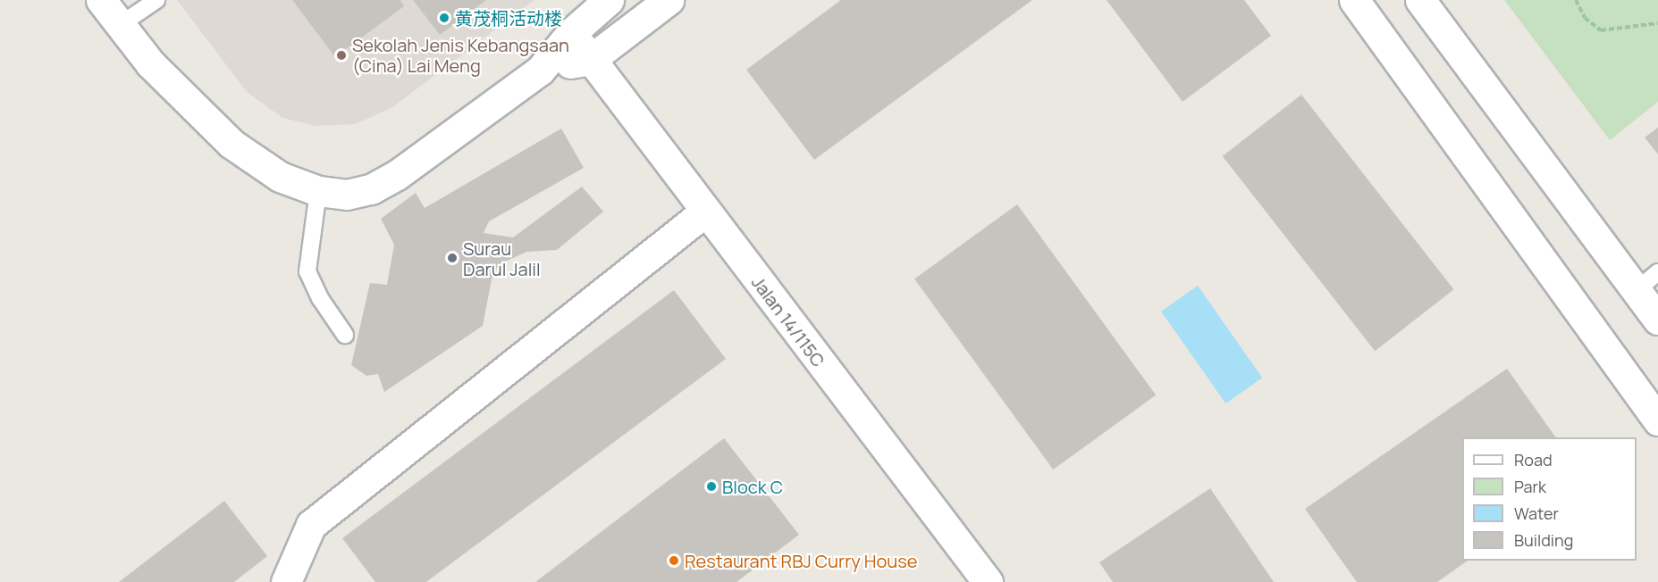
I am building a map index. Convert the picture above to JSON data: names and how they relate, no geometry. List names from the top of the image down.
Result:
{
  "streets": {
    "street": ["Jalan 14/115C"]
  },
  "places": [
    "黄茂桐活动楼",
    "Sekolah Jenis Kebangsaan (Cina) Lai Meng",
    "Surau Darul Jalil",
    "Block C",
    "Restaurant RBJ Curry House"
  ],
  "legend": [
    "Road",
    "Park",
    "Water",
    "Building"
  ]
}
